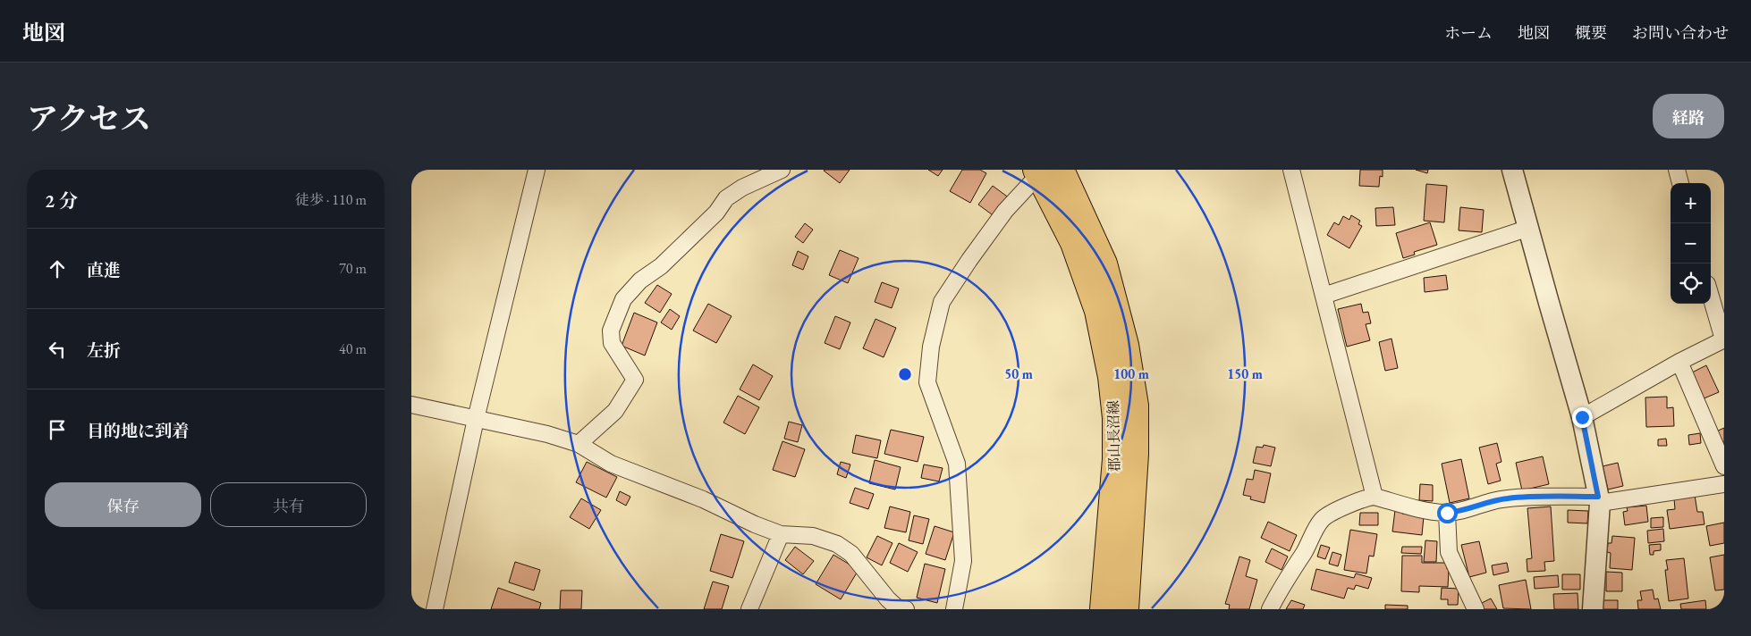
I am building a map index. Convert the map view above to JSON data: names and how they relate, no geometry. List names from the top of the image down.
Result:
{
  "streets": {
    "main road": ["郡山長沼線"]
  },
  "page": {
    "header": "地図",
    "nav": [
      "ホーム",
      "地図",
      "概要",
      "お問い合わせ"
    ],
    "title": "アクセス",
    "buttons": [
      "経路",
      ["保存", "共有"]
    ],
    "heading": ["2 分", "徒歩 · 110 m"],
    "map_buttons": ["+", "−"],
    "list": [
      ["直進", "70 m"],
      ["左折", "40 m"],
      "目的地に到着"
    ]
  },
  "rings": ["50 m", "100 m", "150 m"]
}
